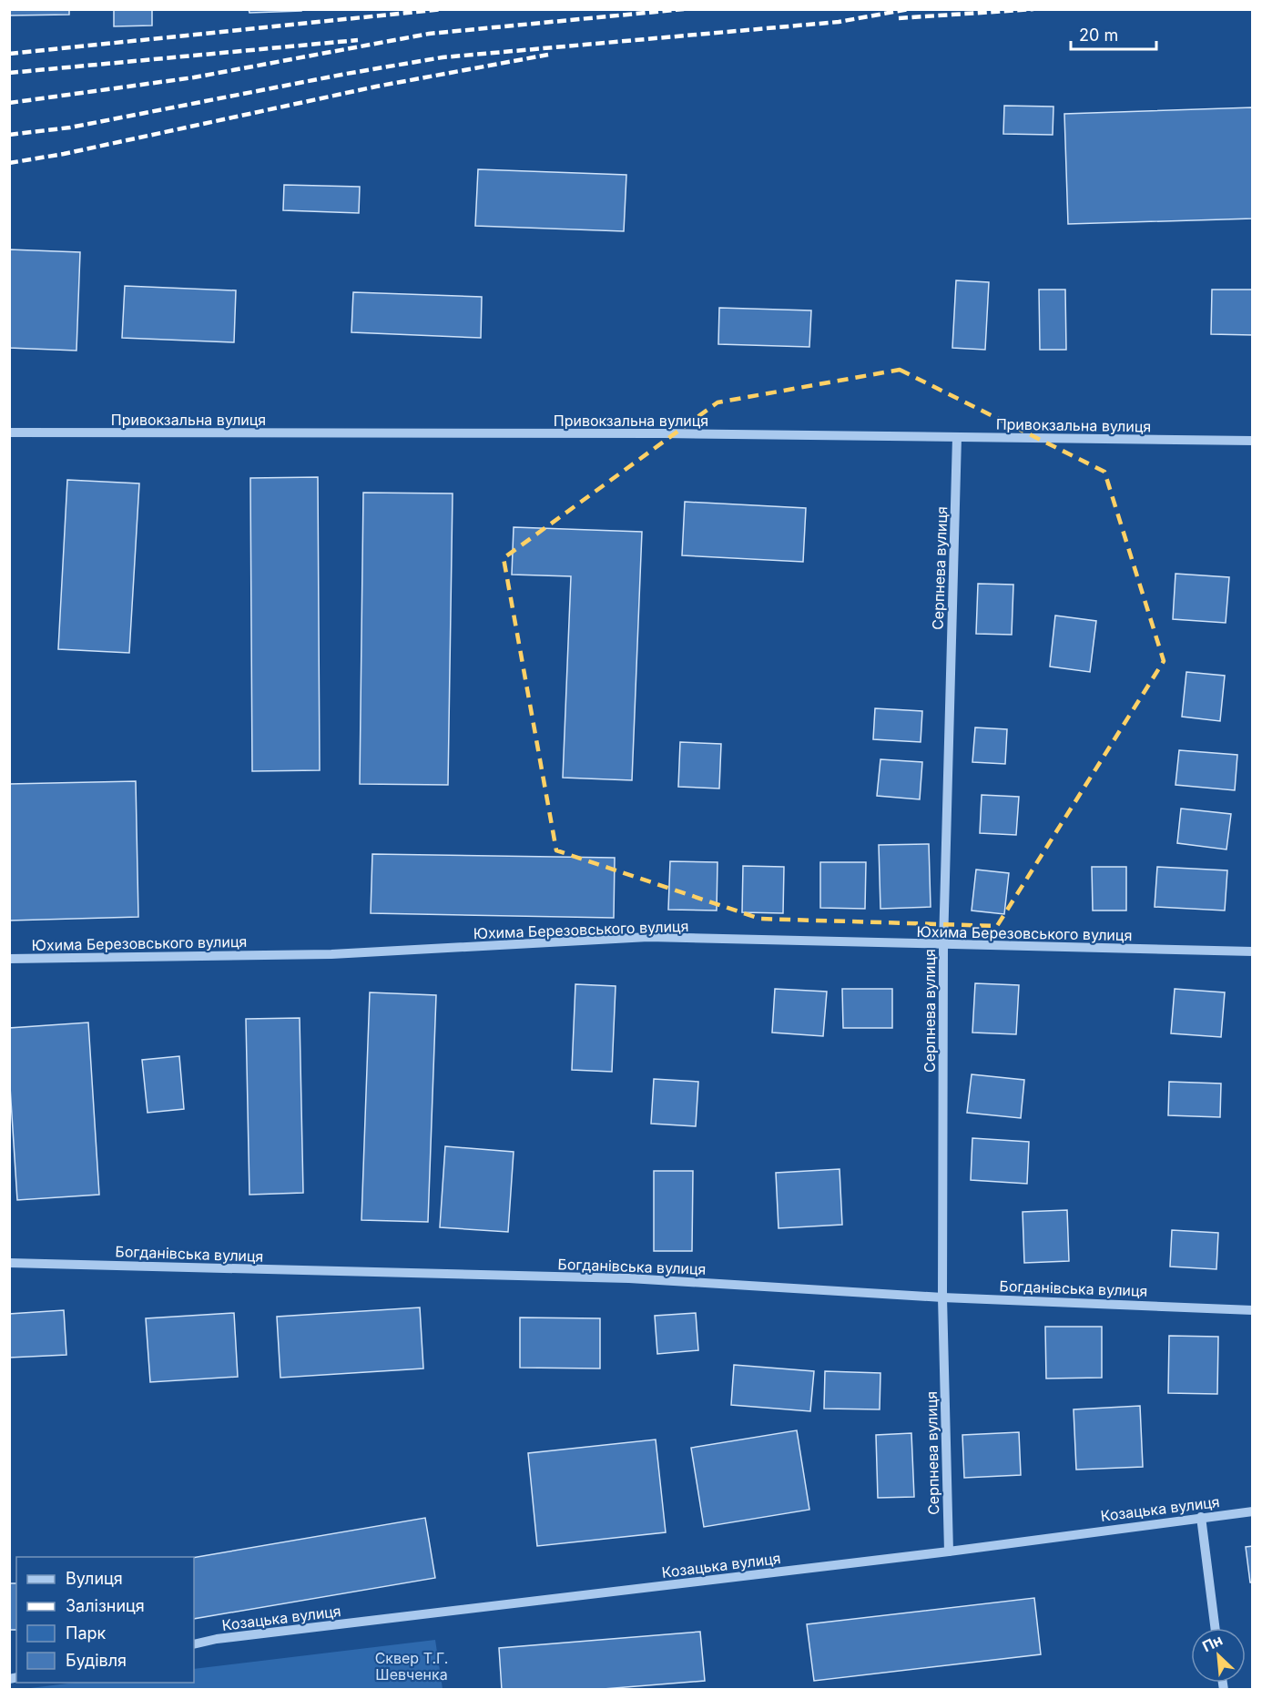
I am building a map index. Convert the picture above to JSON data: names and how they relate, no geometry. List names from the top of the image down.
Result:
{
  "streets": {
    "street": [
      "Привокзальна вулиця",
      "Серпнева вулиця",
      "Юхима Березовського вулиця",
      "Богданівська вулиця",
      "Козацька вулиця"
    ]
  },
  "crossings": [
    ["Привокзальна вулиця", "Серпнева вулиця"],
    ["Серпнева вулиця", "Юхима Березовського вулиця"],
    ["Серпнева вулиця", "Богданівська вулиця"],
    ["Серпнева вулиця", "Козацька вулиця"]
  ],
  "parks": ["Сквер Т.Г. Шевченка"],
  "legend": [
    "Вулиця",
    "Залізниця",
    "Парк",
    "Будівля"
  ],
  "scale_bar": "20 m",
  "north": "top left"
}
